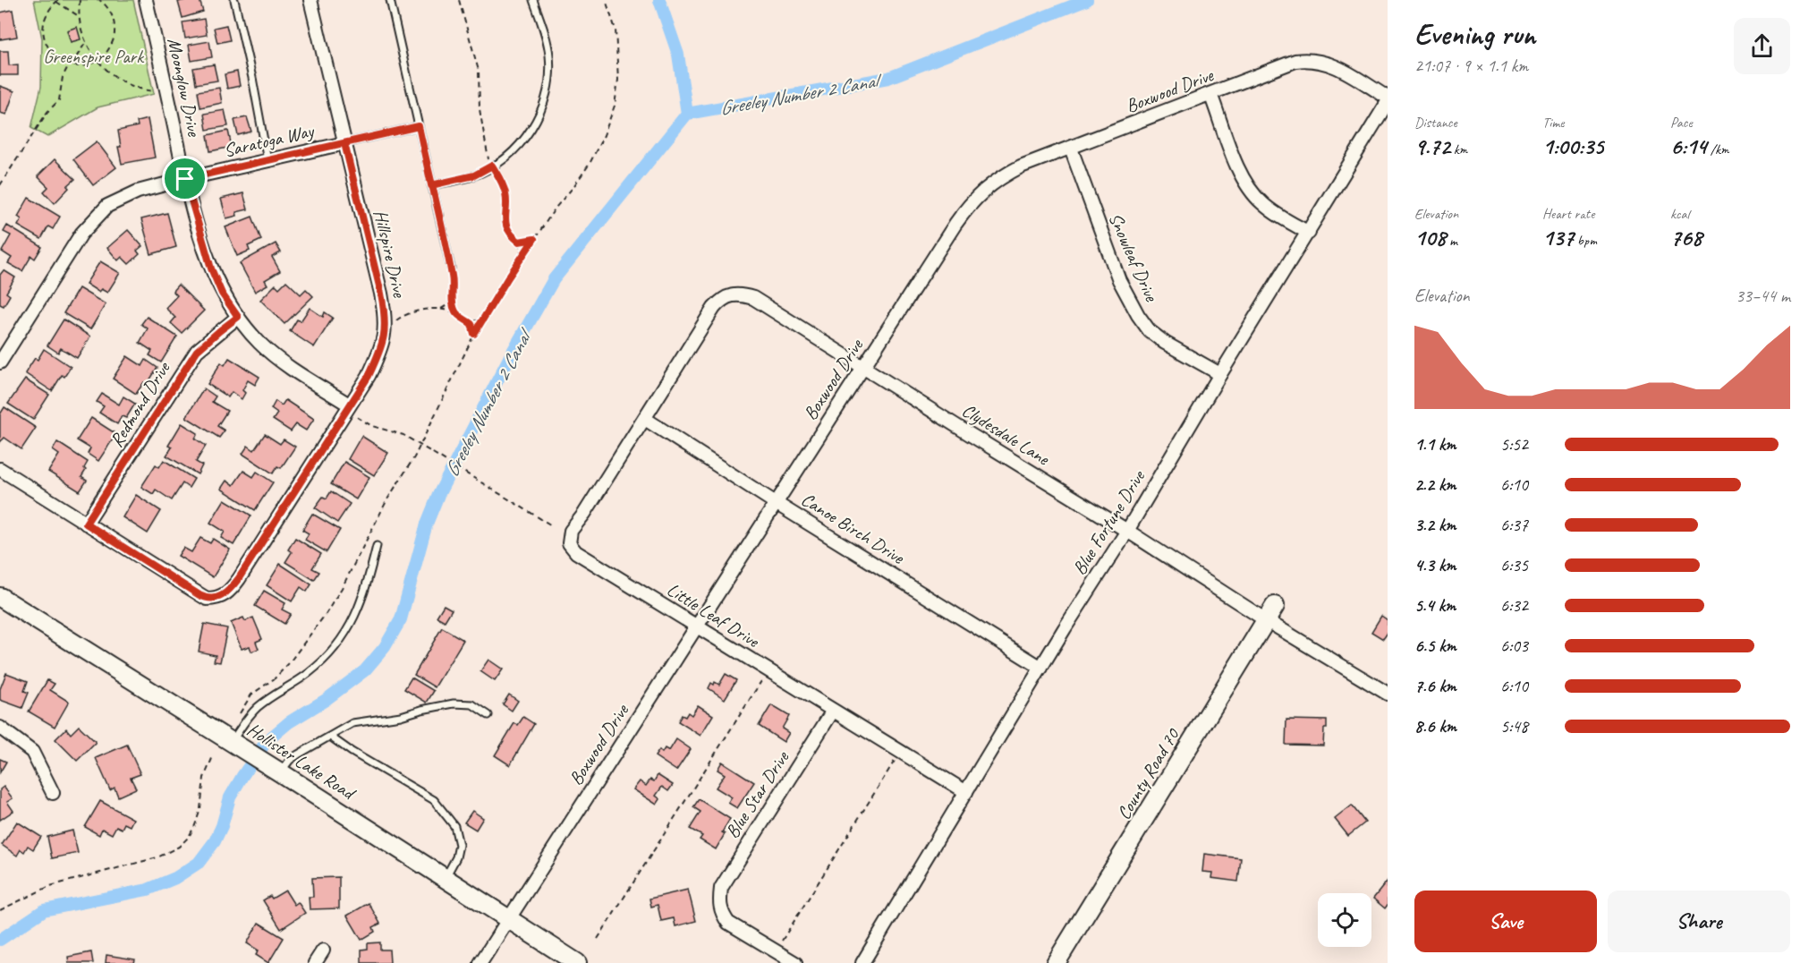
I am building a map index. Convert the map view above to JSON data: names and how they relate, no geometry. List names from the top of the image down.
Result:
{
  "streets": {
    "street": [
      "Moonglow Drive",
      "Boxwood Drive",
      "Saratoga Way",
      "Hillspire Drive",
      "Snowleaf Drive",
      "Redmond Drive",
      "Clydesdale Lane",
      "Blue Fortune Drive",
      "Canoe Birch Drive",
      "Little Leaf Drive",
      "Hollister Lake Road",
      "County Road 70",
      "Blue Star Drive"
    ]
  },
  "crossings": [
    ["Moonglow Drive", "Saratoga Way"],
    ["Moonglow Drive", "Hillspire Drive"],
    ["Moonglow Drive", "Redmond Drive"],
    ["Boxwood Drive", "Snowleaf Drive"],
    ["Boxwood Drive", "Clydesdale Lane"],
    ["Boxwood Drive", "Canoe Birch Drive"],
    ["Boxwood Drive", "Little Leaf Drive"],
    ["Boxwood Drive", "Hollister Lake Road"],
    ["Saratoga Way", "Hillspire Drive"],
    ["Hillspire Drive", "Redmond Drive"],
    ["Snowleaf Drive", "Blue Fortune Drive"],
    ["Clydesdale Lane", "Blue Fortune Drive"],
    ["Clydesdale Lane", "Canoe Birch Drive"],
    ["Clydesdale Lane", "Little Leaf Drive"],
    ["Clydesdale Lane", "County Road 70"],
    ["Blue Fortune Drive", "Canoe Birch Drive"],
    ["Blue Fortune Drive", "Little Leaf Drive"],
    ["Canoe Birch Drive", "Little Leaf Drive"],
    ["Little Leaf Drive", "Blue Star Drive"]
  ],
  "water": ["Greeley Number 2 Canal"],
  "parks": ["Greenspire Park"],
  "page": {
    "heading": ["Evening run", "21:07 · 9 × 1.1 km"],
    "stats": [
      ["Distance", "9.72 km"],
      ["Time", "1:00:35"],
      ["Pace", "6:14 /km"],
      ["Elevation", "108 m"],
      ["Heart rate", "137 bpm"],
      ["kcal", "768"]
    ],
    "chart": ["Elevation", "33–44 m"],
    "list": [
      {
        "name": "1.1 km",
        "note": "5:52"
      },
      {
        "name": "2.2 km",
        "note": "6:10"
      },
      {
        "name": "3.2 km",
        "note": "6:37"
      },
      {
        "name": "4.3 km",
        "note": "6:35"
      },
      {
        "name": "5.4 km",
        "note": "6:32"
      },
      {
        "name": "6.5 km",
        "note": "6:03"
      },
      {
        "name": "7.6 km",
        "note": "6:10"
      },
      {
        "name": "8.6 km",
        "note": "5:48"
      }
    ],
    "buttons": ["Save", "Share"]
  }
}
